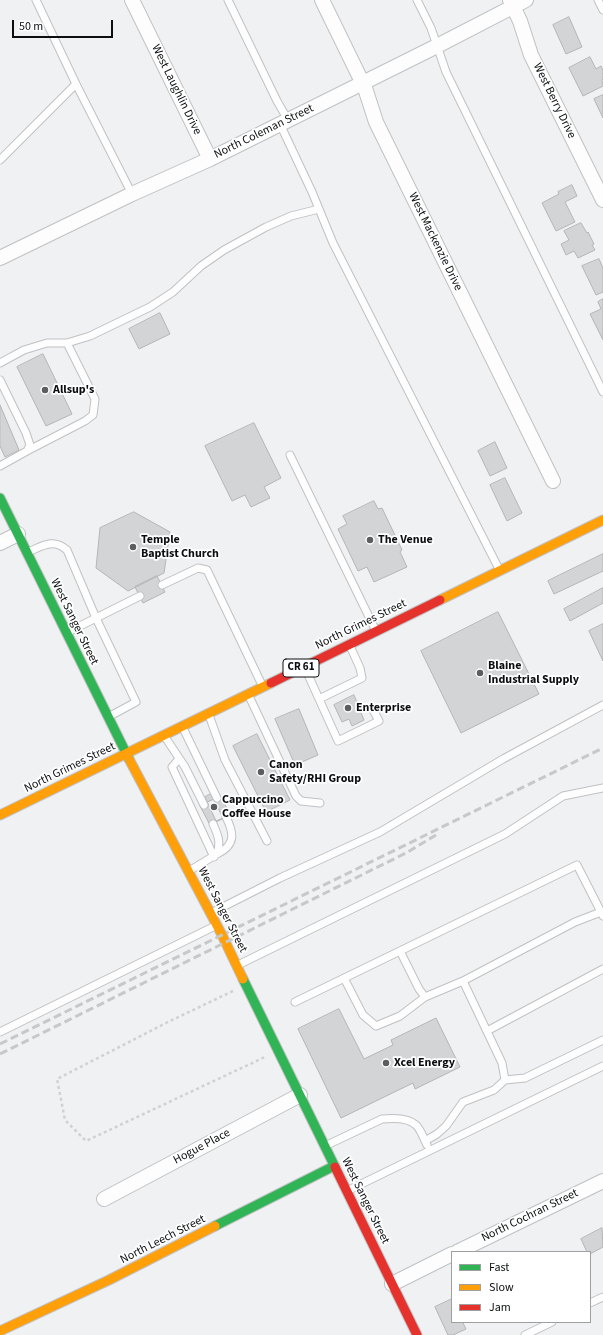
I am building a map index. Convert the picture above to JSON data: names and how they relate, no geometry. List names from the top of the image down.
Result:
{
  "streets": {
    "main road": [
      "West Sanger Street",
      "North Grimes Street",
      "CR 61",
      "North Leech Street"
    ],
    "street": [
      "West Laughlin Drive",
      "West Berry Drive",
      "North Coleman Street",
      "West Mackenzie Drive",
      "Hogue Place",
      "North Cochran Street"
    ]
  },
  "crossings": [
    ["West Laughlin Drive", "North Coleman Street"],
    ["West Berry Drive", "North Coleman Street"],
    ["North Coleman Street", "West Mackenzie Drive"],
    ["West Sanger Street", "North Grimes Street"],
    ["West Sanger Street", "Hogue Place"],
    ["West Sanger Street", "North Leech Street"]
  ],
  "places": [
    "Allsup's",
    "The Venue",
    "Temple Baptist Church",
    "Blaine Industrial Supply",
    "Enterprise",
    "Canon Safety/RHI Group",
    "Cappuccino Coffee House",
    "Xcel Energy"
  ],
  "legend": ["Fast", "Slow", "Jam"],
  "scale_bar": "50 m"
}
